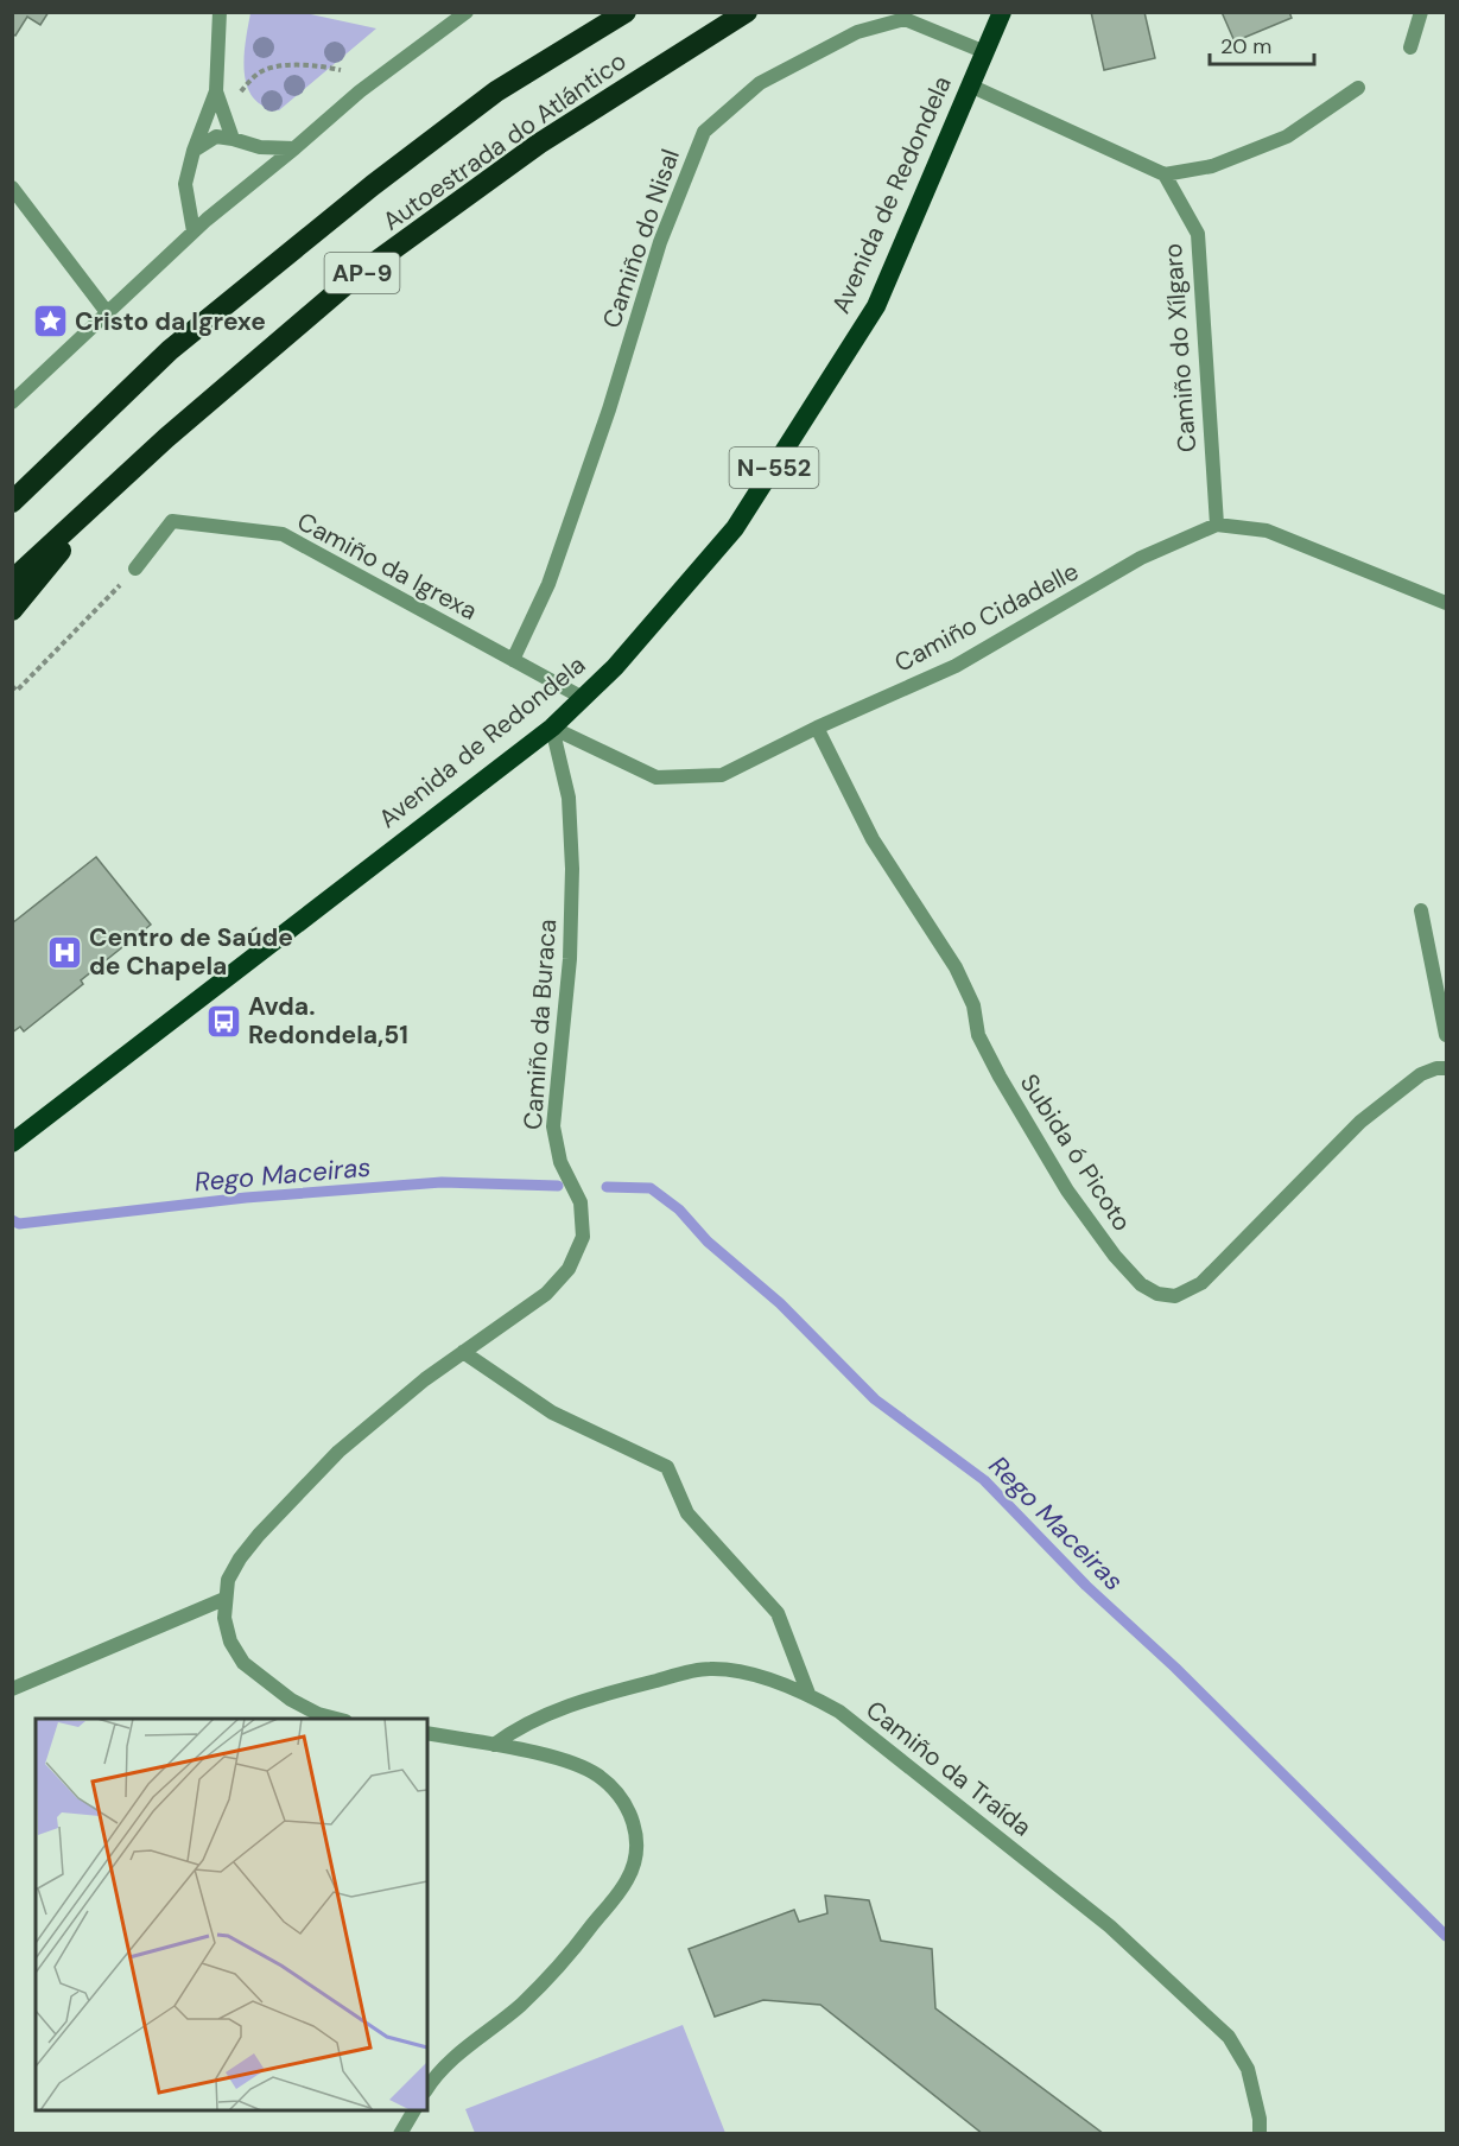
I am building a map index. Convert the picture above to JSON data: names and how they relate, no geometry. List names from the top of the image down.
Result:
{
  "streets": {
    "highway": [
      "Autoestrada do Atlántico",
      "Avenida de Redondela",
      "AP-9",
      "N-552"
    ],
    "street": [
      "Camiño do Nisal",
      "Camiño do Xílgaro",
      "Camiño da Igrexa",
      "Camiño Cidadelle",
      "Camiño da Buraca",
      "Subida ó Picoto",
      "Camiño da Traída"
    ]
  },
  "crossings": [
    ["Avenida de Redondela", "Camiño do Nisal"],
    ["Avenida de Redondela", "Camiño da Igrexa"],
    ["Avenida de Redondela", "Camiño Cidadelle"],
    ["Avenida de Redondela", "Camiño da Buraca"],
    ["Camiño do Nisal", "Camiño da Igrexa"],
    ["Camiño do Xílgaro", "Camiño Cidadelle"],
    ["Camiño Cidadelle", "Camiño da Buraca"],
    ["Camiño Cidadelle", "Subida ó Picoto"]
  ],
  "water": ["Rego Maceiras"],
  "places": {
    "place": ["Cristo da Igrexe"],
    "hospital": ["Centro de Saúde de Chapela"],
    "bus stop": ["Avda. Redondela,51"]
  },
  "scale_bar": "20 m"
}
